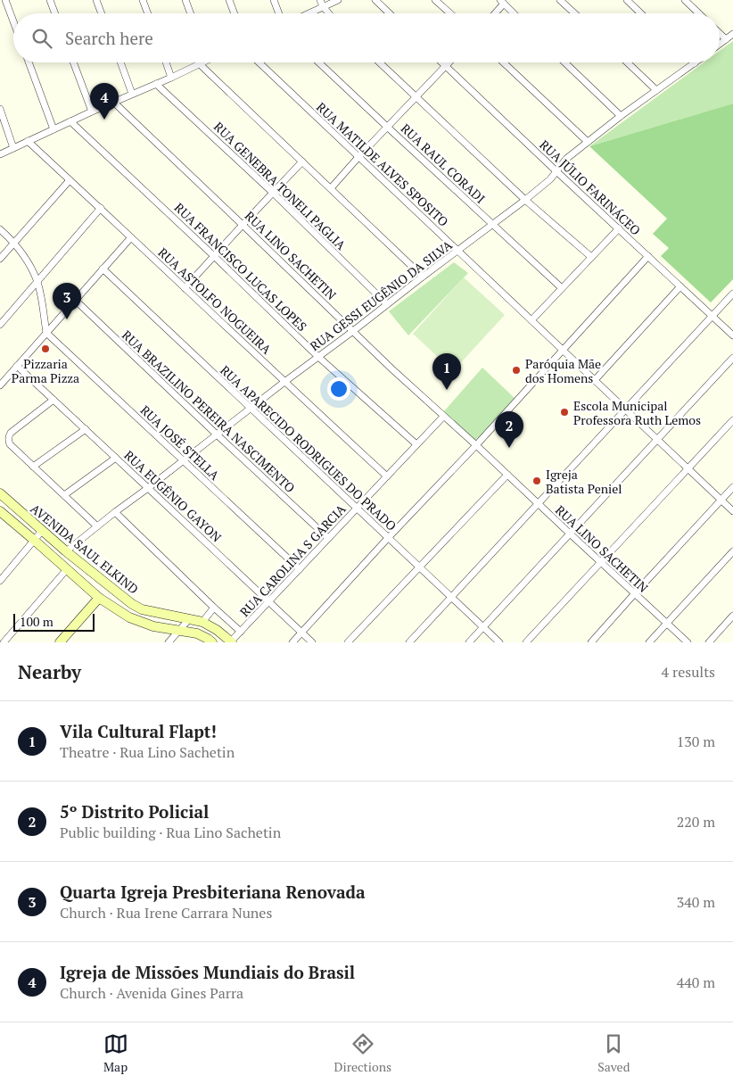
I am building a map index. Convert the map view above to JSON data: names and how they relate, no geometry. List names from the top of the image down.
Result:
{
  "streets": {
    "main road": ["AVENIDA SAUL ELKIND"],
    "street": [
      "RUA RAUL CORADI",
      "RUA MATILDE ALVES SPOSITO",
      "RUA GENEBRA TONELI PAGLIA",
      "RUA JÚLIO FARINÁCEO",
      "RUA LINO SACHETIN",
      "RUA FRANCISCO LUCAS LOPES",
      "RUA GESSI EUGÊNIO DA SILVA",
      "RUA ASTOLFO NOGUEIRA",
      "RUA BRAZILINO PEREIRA NASCIMENTO",
      "RUA JOSÉ STELLA",
      "RUA APARECIDO RODRIGUES DO PRADO",
      "RUA EUGÊNIO GAYON",
      "RUA CAROLINA S GARCIA"
    ]
  },
  "crossings": [
    ["RUA RAUL CORADI", "RUA GESSI EUGÊNIO DA SILVA"],
    ["RUA MATILDE ALVES SPOSITO", "RUA GESSI EUGÊNIO DA SILVA"],
    ["RUA GENEBRA TONELI PAGLIA", "RUA GESSI EUGÊNIO DA SILVA"],
    ["RUA JÚLIO FARINÁCEO", "RUA GESSI EUGÊNIO DA SILVA"],
    ["RUA LINO SACHETIN", "RUA GESSI EUGÊNIO DA SILVA"],
    ["RUA LINO SACHETIN", "RUA CAROLINA S GARCIA"],
    ["RUA FRANCISCO LUCAS LOPES", "RUA GESSI EUGÊNIO DA SILVA"],
    ["RUA FRANCISCO LUCAS LOPES", "RUA CAROLINA S GARCIA"],
    ["RUA GESSI EUGÊNIO DA SILVA", "RUA ASTOLFO NOGUEIRA"],
    ["RUA GESSI EUGÊNIO DA SILVA", "RUA BRAZILINO PEREIRA NASCIMENTO"],
    ["RUA GESSI EUGÊNIO DA SILVA", "RUA JOSÉ STELLA"],
    ["RUA GESSI EUGÊNIO DA SILVA", "RUA APARECIDO RODRIGUES DO PRADO"],
    ["RUA GESSI EUGÊNIO DA SILVA", "RUA EUGÊNIO GAYON"],
    ["RUA GESSI EUGÊNIO DA SILVA", "AVENIDA SAUL ELKIND"],
    ["RUA ASTOLFO NOGUEIRA", "RUA CAROLINA S GARCIA"],
    ["RUA BRAZILINO PEREIRA NASCIMENTO", "RUA CAROLINA S GARCIA"],
    ["RUA JOSÉ STELLA", "RUA CAROLINA S GARCIA"],
    ["RUA APARECIDO RODRIGUES DO PRADO", "RUA CAROLINA S GARCIA"],
    ["RUA EUGÊNIO GAYON", "RUA CAROLINA S GARCIA"],
    ["AVENIDA SAUL ELKIND", "RUA CAROLINA S GARCIA"]
  ],
  "places": [
    "Pizzaria Parma Pizza",
    "Paróquia Mãe dos Homens",
    "Escola Municipal Professora Ruth Lemos",
    "Igreja Batista Peniel"
  ],
  "scale_bar": "100 m",
  "page": {
    "search": "Search here",
    "pins": [
      "4",
      "3",
      "1",
      "2"
    ],
    "scale": "100 m",
    "heading": ["Nearby", "4 results"],
    "list": [
      {
        "mark": "1",
        "name": "Vila Cultural Flapt!",
        "note": "Theatre · Rua Lino Sachetin",
        "value": "130 m"
      },
      {
        "mark": "2",
        "name": "5º Distrito Policial",
        "note": "Public building · Rua Lino Sachetin",
        "value": "220 m"
      },
      {
        "mark": "3",
        "name": "Quarta Igreja Presbiteriana Renovada",
        "note": "Church · Rua Irene Carrara Nunes",
        "value": "340 m"
      },
      {
        "mark": "4",
        "name": "Igreja de Missões Mundiais do Brasil",
        "note": "Church · Avenida Gines Parra",
        "value": "440 m"
      }
    ],
    "nav": ["Map", "Directions", "Saved"]
  }
}
